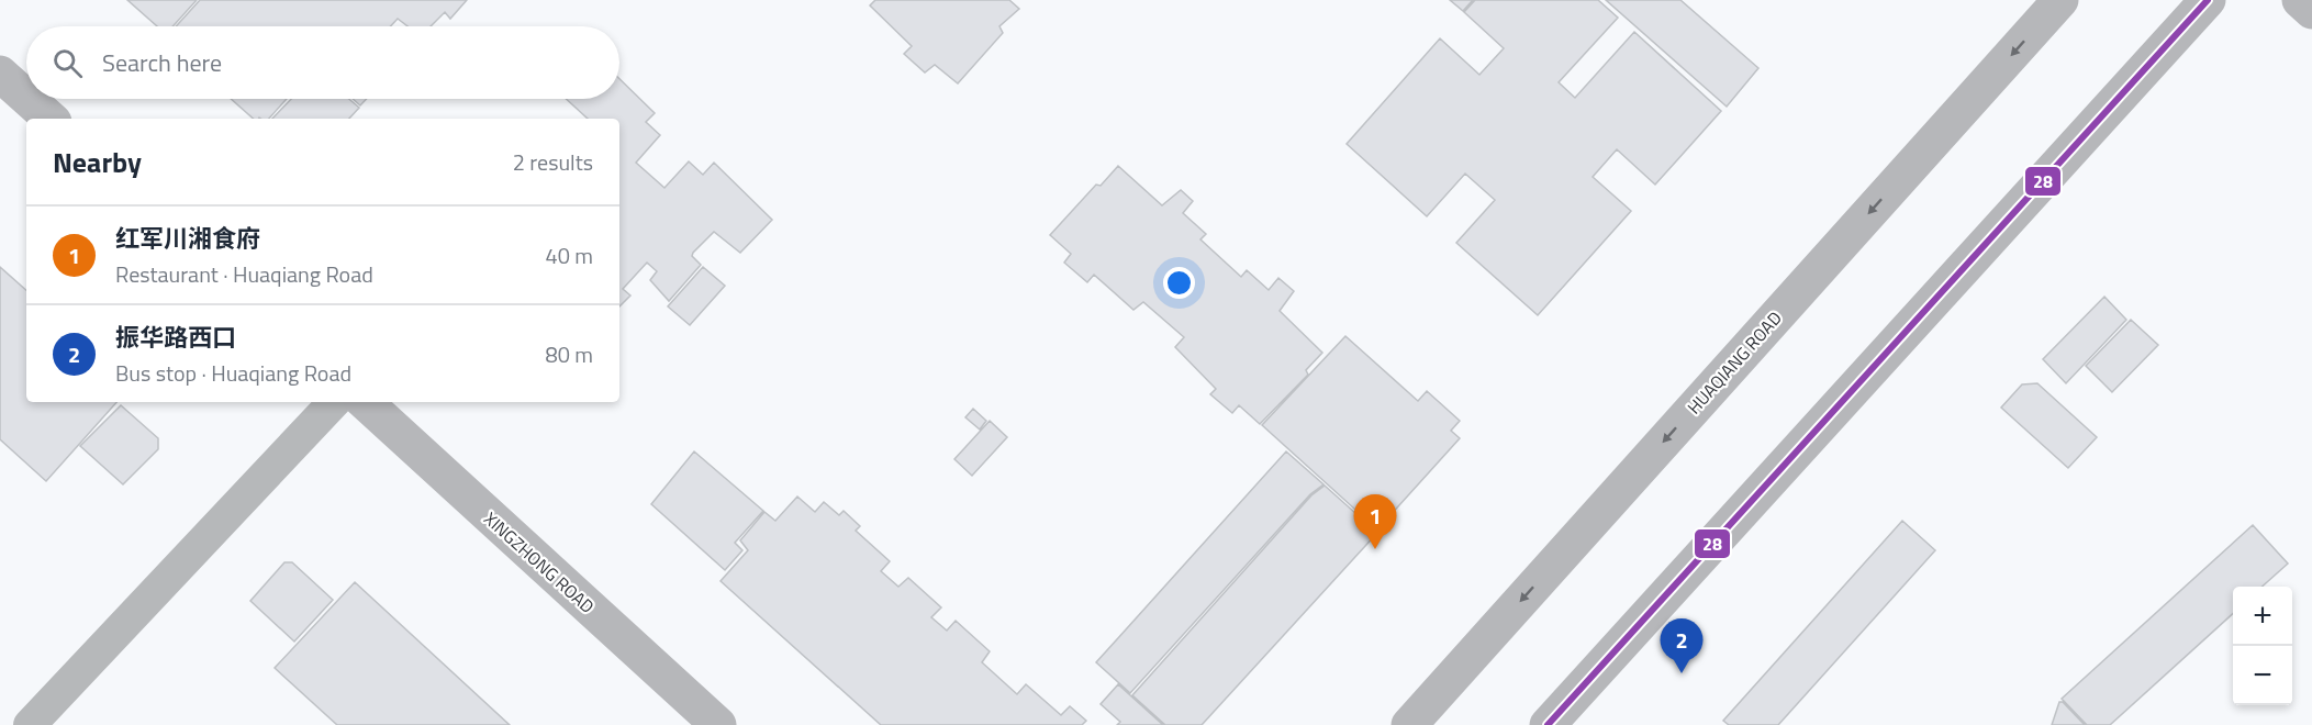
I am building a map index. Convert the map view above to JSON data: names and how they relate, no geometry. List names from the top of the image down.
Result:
{
  "streets": {
    "main road": ["HUAQIANG ROAD", "XINGZHONG ROAD"]
  },
  "lines": ["transit line 28"],
  "page": {
    "search": "Search here",
    "heading": ["Nearby", "2 results"],
    "list": [
      {
        "mark": "1",
        "name": "红军川湘食府",
        "note": "Restaurant · Huaqiang Road",
        "value": "40 m"
      },
      {
        "mark": "2",
        "name": "振华路西口",
        "note": "Bus stop · Huaqiang Road",
        "value": "80 m"
      }
    ],
    "pins": ["1", "2"],
    "map_buttons": ["+", "−"]
  }
}
